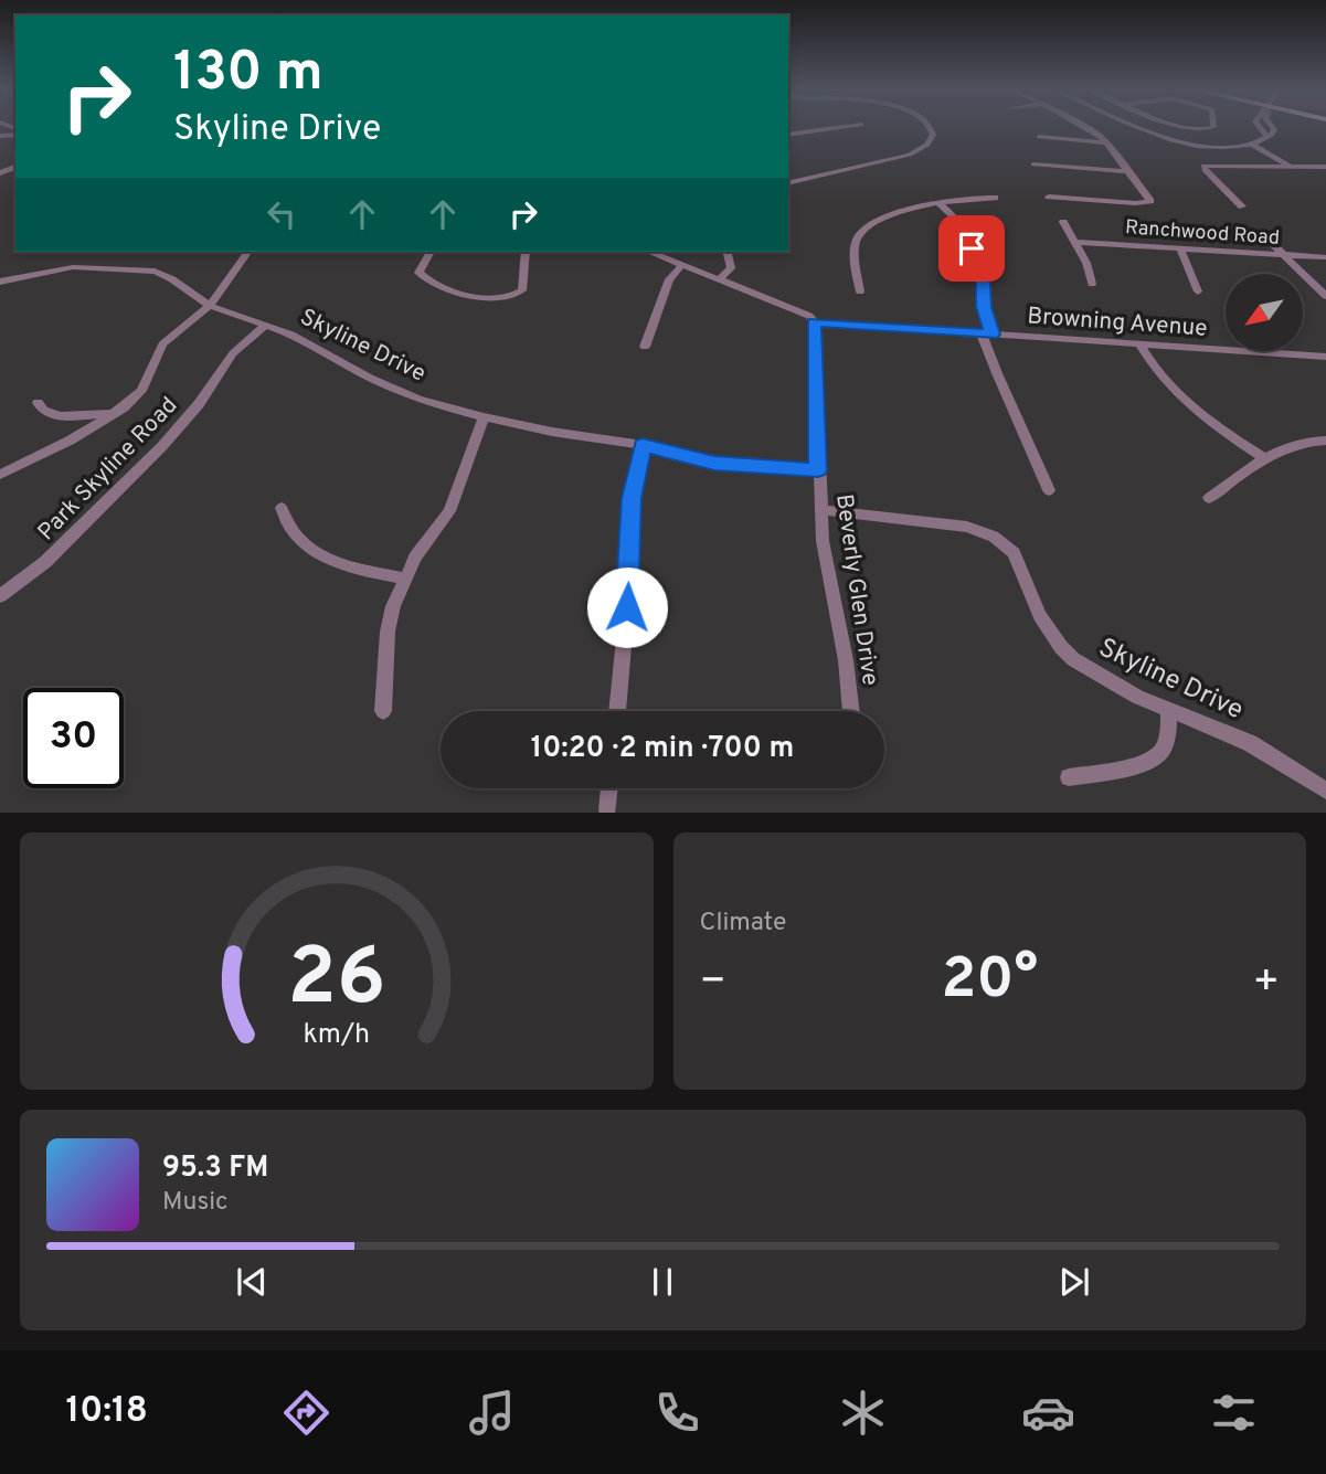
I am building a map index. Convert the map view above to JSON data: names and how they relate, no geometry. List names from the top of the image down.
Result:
{
  "streets": {
    "street": [
      "Ranchwood Road",
      "Browning Avenue",
      "Skyline Drive",
      "Park Skyline Road",
      "Beverly Glen Drive"
    ]
  },
  "crossings": [
    ["Browning Avenue", "Beverly Glen Drive"],
    ["Skyline Drive", "Park Skyline Road"],
    ["Skyline Drive", "Beverly Glen Drive"]
  ],
  "north": "bottom left",
  "page": {
    "turn": ["130 m", "Skyline Drive"],
    "limit": "30",
    "trip": "10:20 · 2 min · 700 m",
    "tile": "Climate",
    "heat": ["−", "20°", "+"],
    "song": ["95.3 FM", "Music"],
    "tabs": "10:18",
    "gauge": ["26", "km/h"]
  }
}
